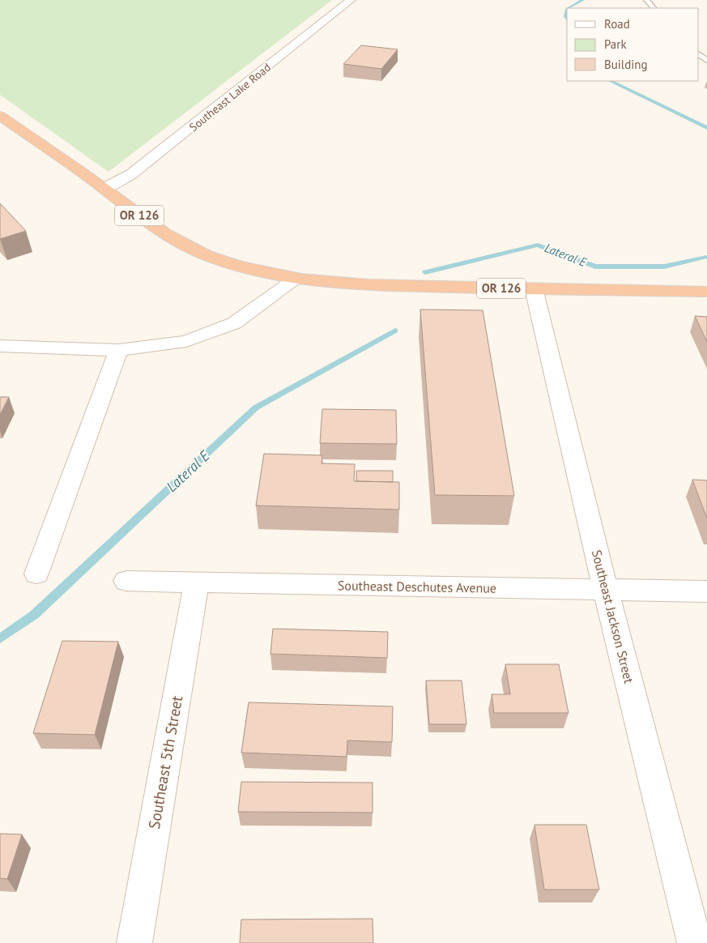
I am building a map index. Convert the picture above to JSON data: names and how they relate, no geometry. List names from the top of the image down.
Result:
{
  "streets": {
    "highway": ["OR 126"],
    "street": [
      "Southeast Lake Road",
      "Southeast Deschutes Avenue",
      "Southeast Jackson Street",
      "Southeast 5th Street"
    ]
  },
  "crossings": [
    ["Southeast Lake Road", "OR 126"],
    ["OR 126", "Southeast Jackson Street"],
    ["Southeast Deschutes Avenue", "Southeast Jackson Street"],
    ["Southeast Deschutes Avenue", "Southeast 5th Street"]
  ],
  "water": ["Lateral E"],
  "legend": ["Road", "Park", "Building"]
}
